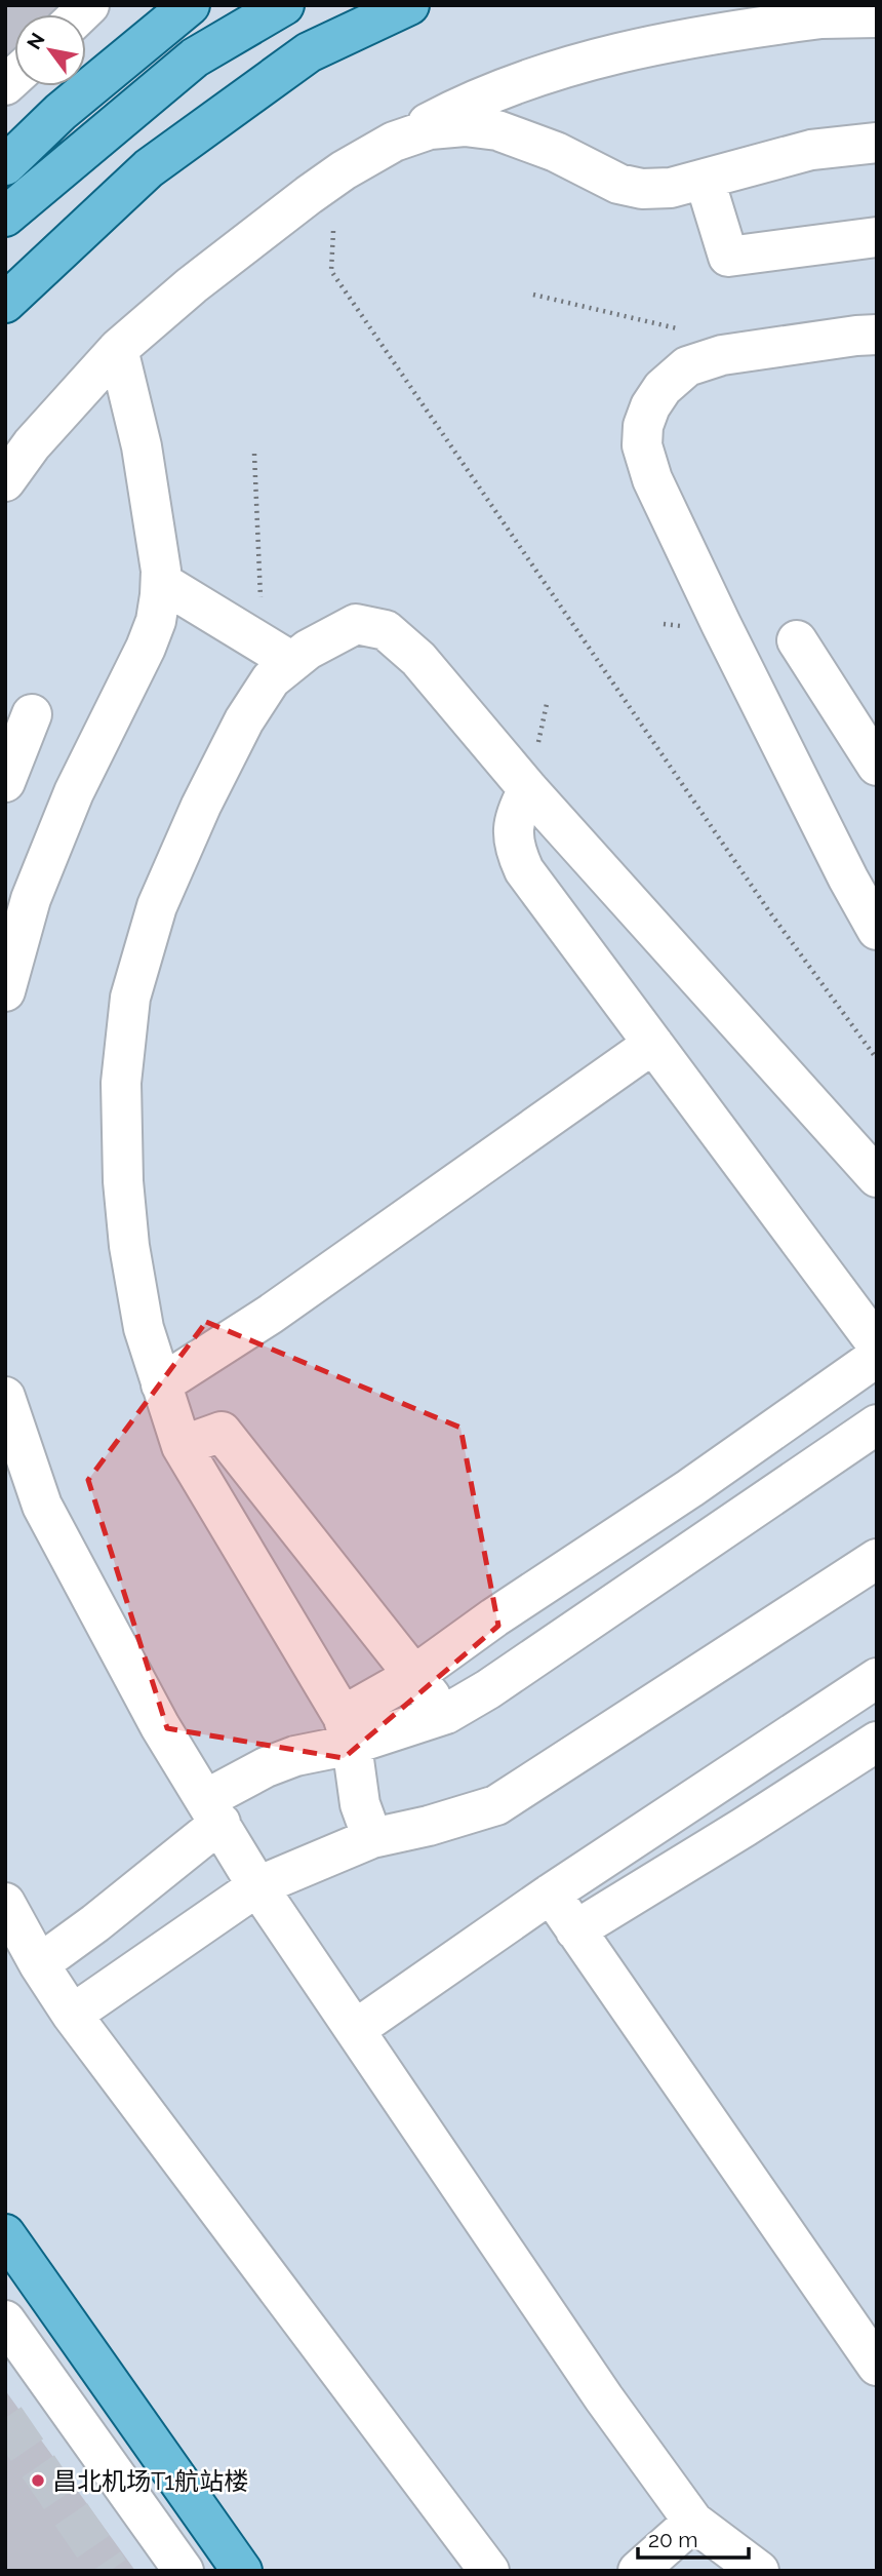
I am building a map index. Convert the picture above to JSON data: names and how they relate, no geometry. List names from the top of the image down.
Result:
{
  "places": ["昌北机场T1航站楼"],
  "scale_bar": "20 m",
  "north": "top left"
}
